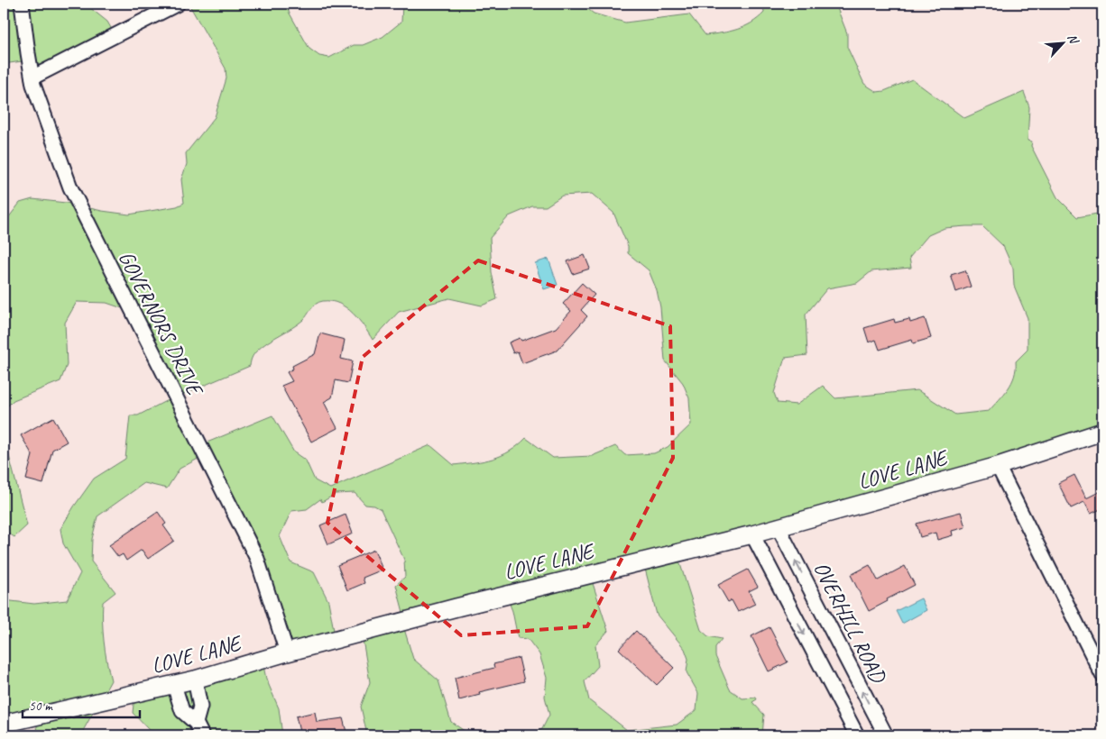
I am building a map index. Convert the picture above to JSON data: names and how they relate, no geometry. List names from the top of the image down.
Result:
{
  "streets": {
    "street": ["GOVERNORS DRIVE", "LOVE LANE", "OVERHILL ROAD"]
  },
  "crossings": [
    ["GOVERNORS DRIVE", "LOVE LANE"],
    ["LOVE LANE", "OVERHILL ROAD"]
  ],
  "scale_bar": "50 m",
  "north": "top right"
}
